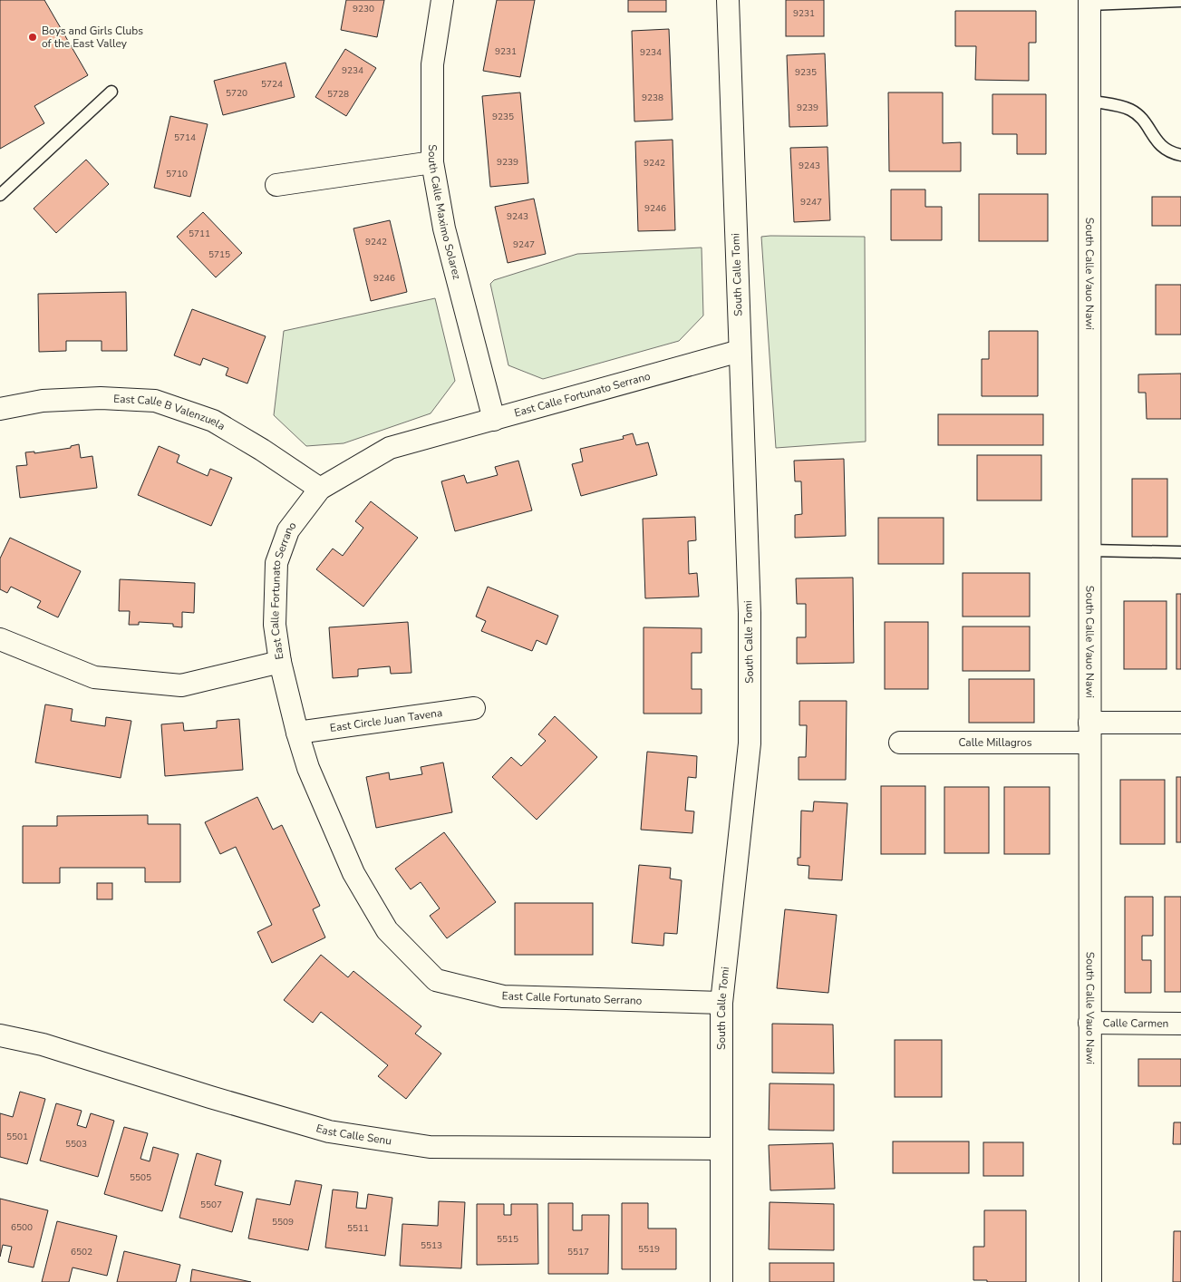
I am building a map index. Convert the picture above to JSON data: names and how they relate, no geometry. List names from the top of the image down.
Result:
{
  "streets": {
    "street": [
      "South Calle Maximo Solarez",
      "South Calle Vauo Nawi",
      "South Calle Tomi",
      "East Calle Fortunato Serrano",
      "East Calle B Valenzuela",
      "East Circle Juan Tavena",
      "Calle Millagros",
      "Calle Carmen",
      "East Calle Senu"
    ]
  },
  "crossings": [
    ["South Calle Maximo Solarez", "East Calle Fortunato Serrano"],
    ["South Calle Vauo Nawi", "Calle Millagros"],
    ["South Calle Vauo Nawi", "Calle Carmen"],
    ["South Calle Tomi", "East Calle Fortunato Serrano"],
    ["South Calle Tomi", "East Calle Senu"],
    ["East Calle Fortunato Serrano", "East Calle B Valenzuela"],
    ["East Calle Fortunato Serrano", "East Circle Juan Tavena"]
  ],
  "places": ["Boys and Girls Clubs of the East Valley"],
  "house_numbers": [
    "9230",
    "9231",
    "9231",
    "9234",
    "9234",
    "9235",
    "5724",
    "5720",
    "5728",
    "9238",
    "9239",
    "9235",
    "5714",
    "9239",
    "9242",
    "9243",
    "5710",
    "9247",
    "9246",
    "9243",
    "5711",
    "9242",
    "9247",
    "5715",
    "9246",
    "5501",
    "5503",
    "5505",
    "5507",
    "5509",
    "6500",
    "5511",
    "5515",
    "5513",
    "5519",
    "6502",
    "5517"
  ]
}
